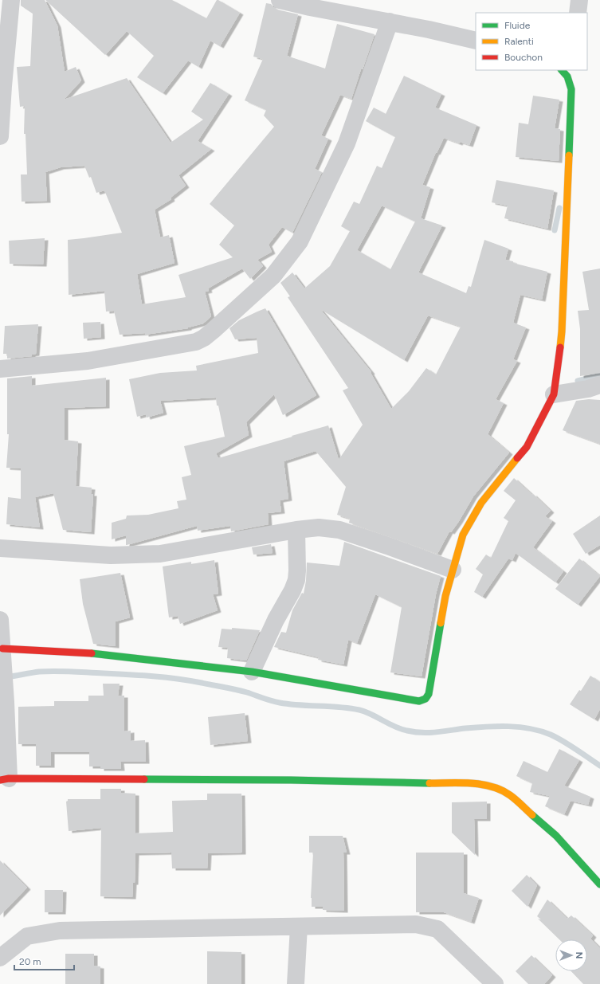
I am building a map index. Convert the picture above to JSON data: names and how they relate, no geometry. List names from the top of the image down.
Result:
{
  "legend": ["Fluide", "Ralenti", "Bouchon"],
  "scale_bar": "20 m",
  "north": "right"
}
